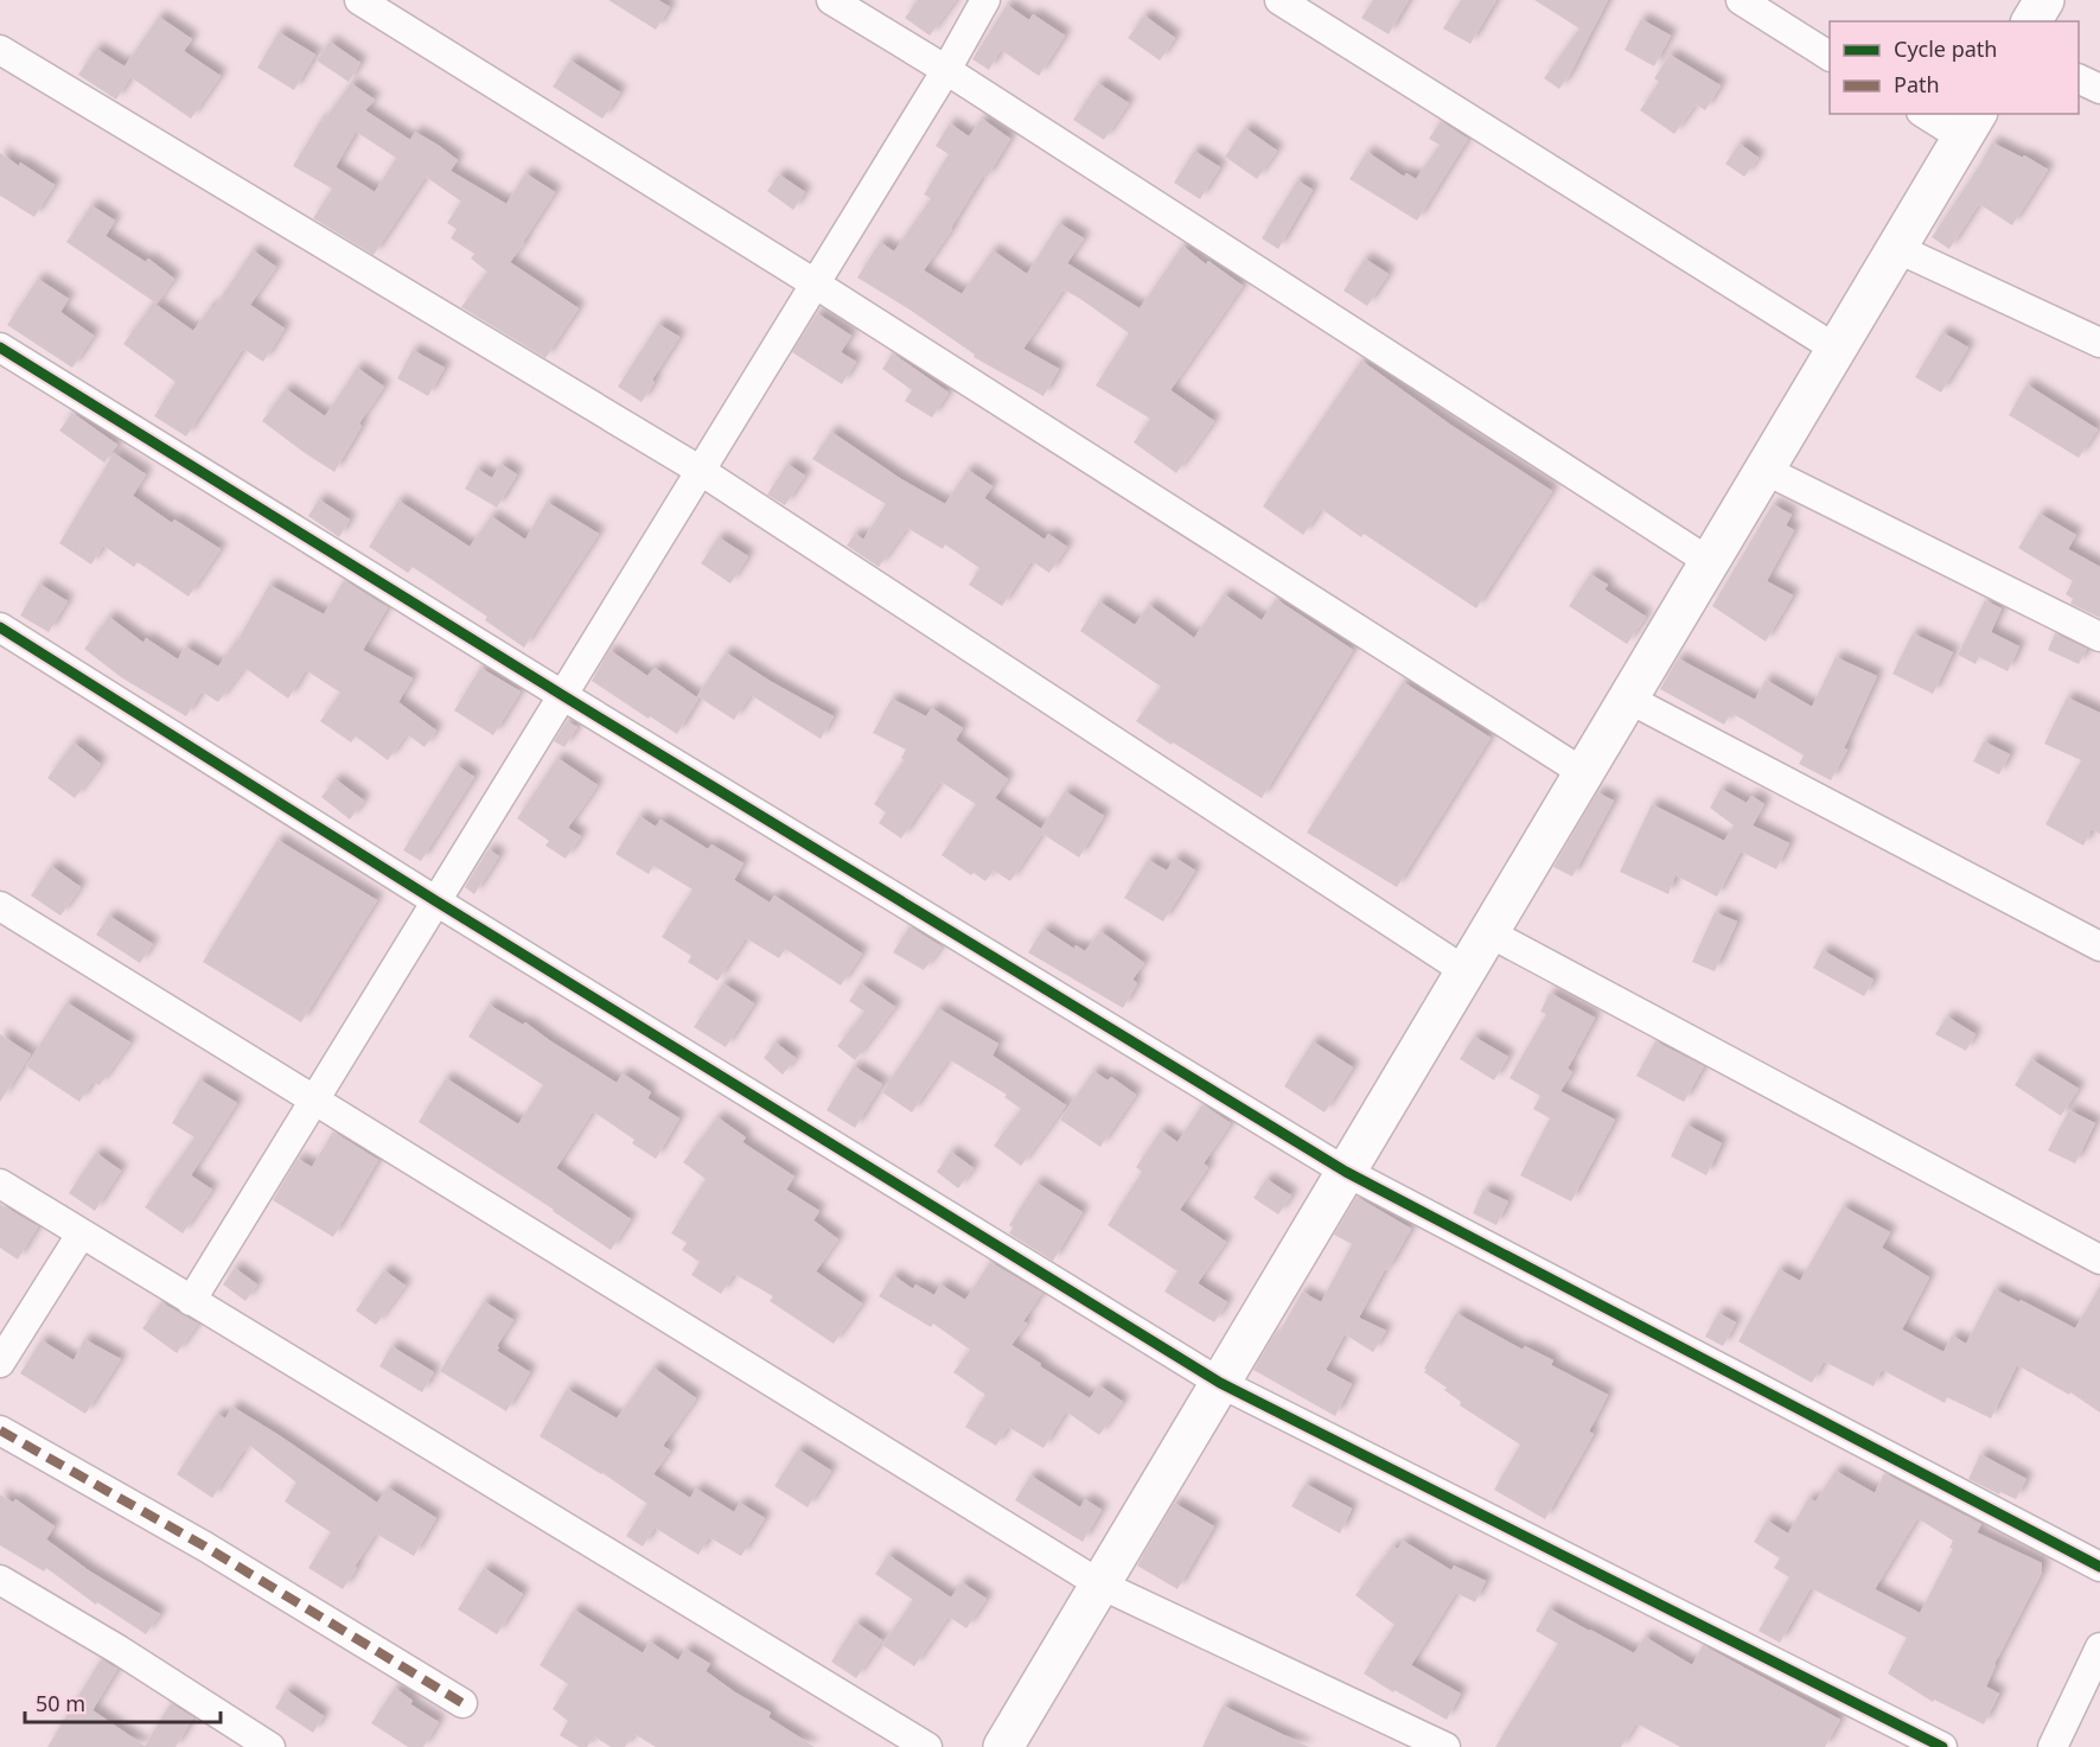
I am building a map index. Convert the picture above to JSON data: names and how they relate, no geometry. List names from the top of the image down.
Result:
{
  "legend": ["Cycle path", "Path"],
  "scale_bar": "50 m"
}
